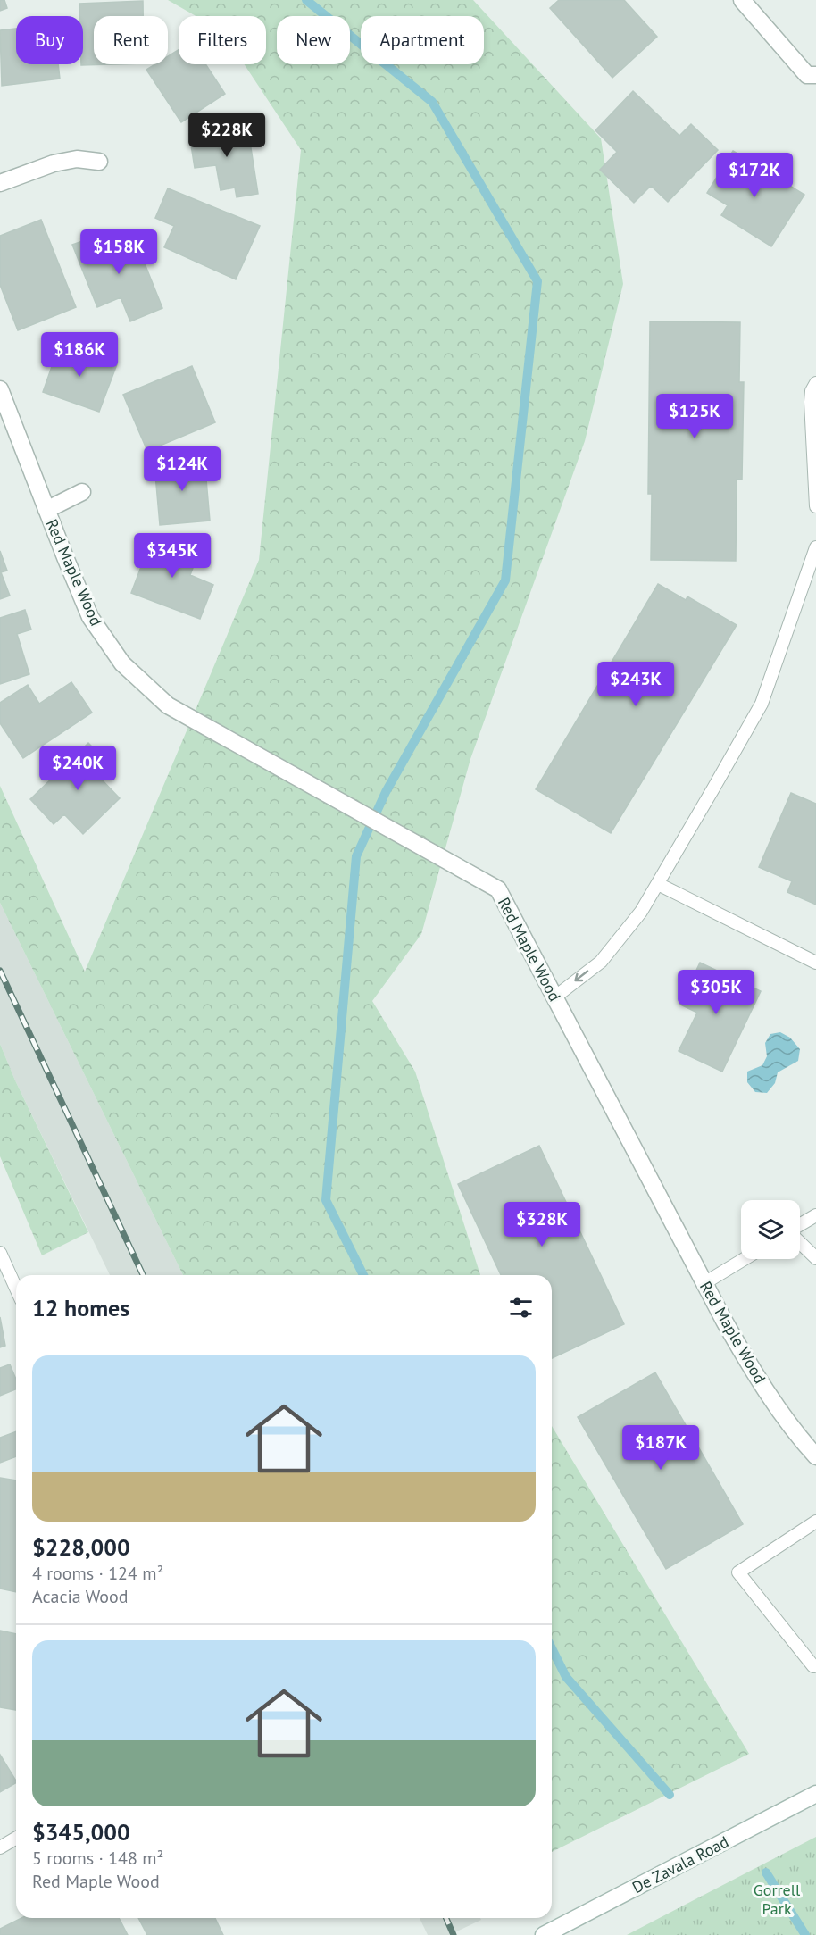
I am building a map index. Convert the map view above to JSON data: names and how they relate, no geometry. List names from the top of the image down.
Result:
{
  "streets": {
    "street": ["Red Maple Wood", "De Zavala Road"]
  },
  "parks": ["Gorrell Park"],
  "page": {
    "chip": [
      "Buy",
      "Rent",
      "Filters",
      "New",
      "Apartment"
    ],
    "price": [
      "$228K",
      "$172K",
      "$158K",
      "$186K",
      "$125K",
      "$124K",
      "$345K",
      "$243K",
      "$240K",
      "$305K",
      "$328K",
      "$187K"
    ],
    "heading": "12 homes",
    "list": [
      {
        "name": "$228,000",
        "note": "4 rooms · 124 m² · Acacia Wood"
      },
      {
        "name": "$345,000",
        "note": "5 rooms · 148 m² · Red Maple Wood"
      }
    ]
  }
}
